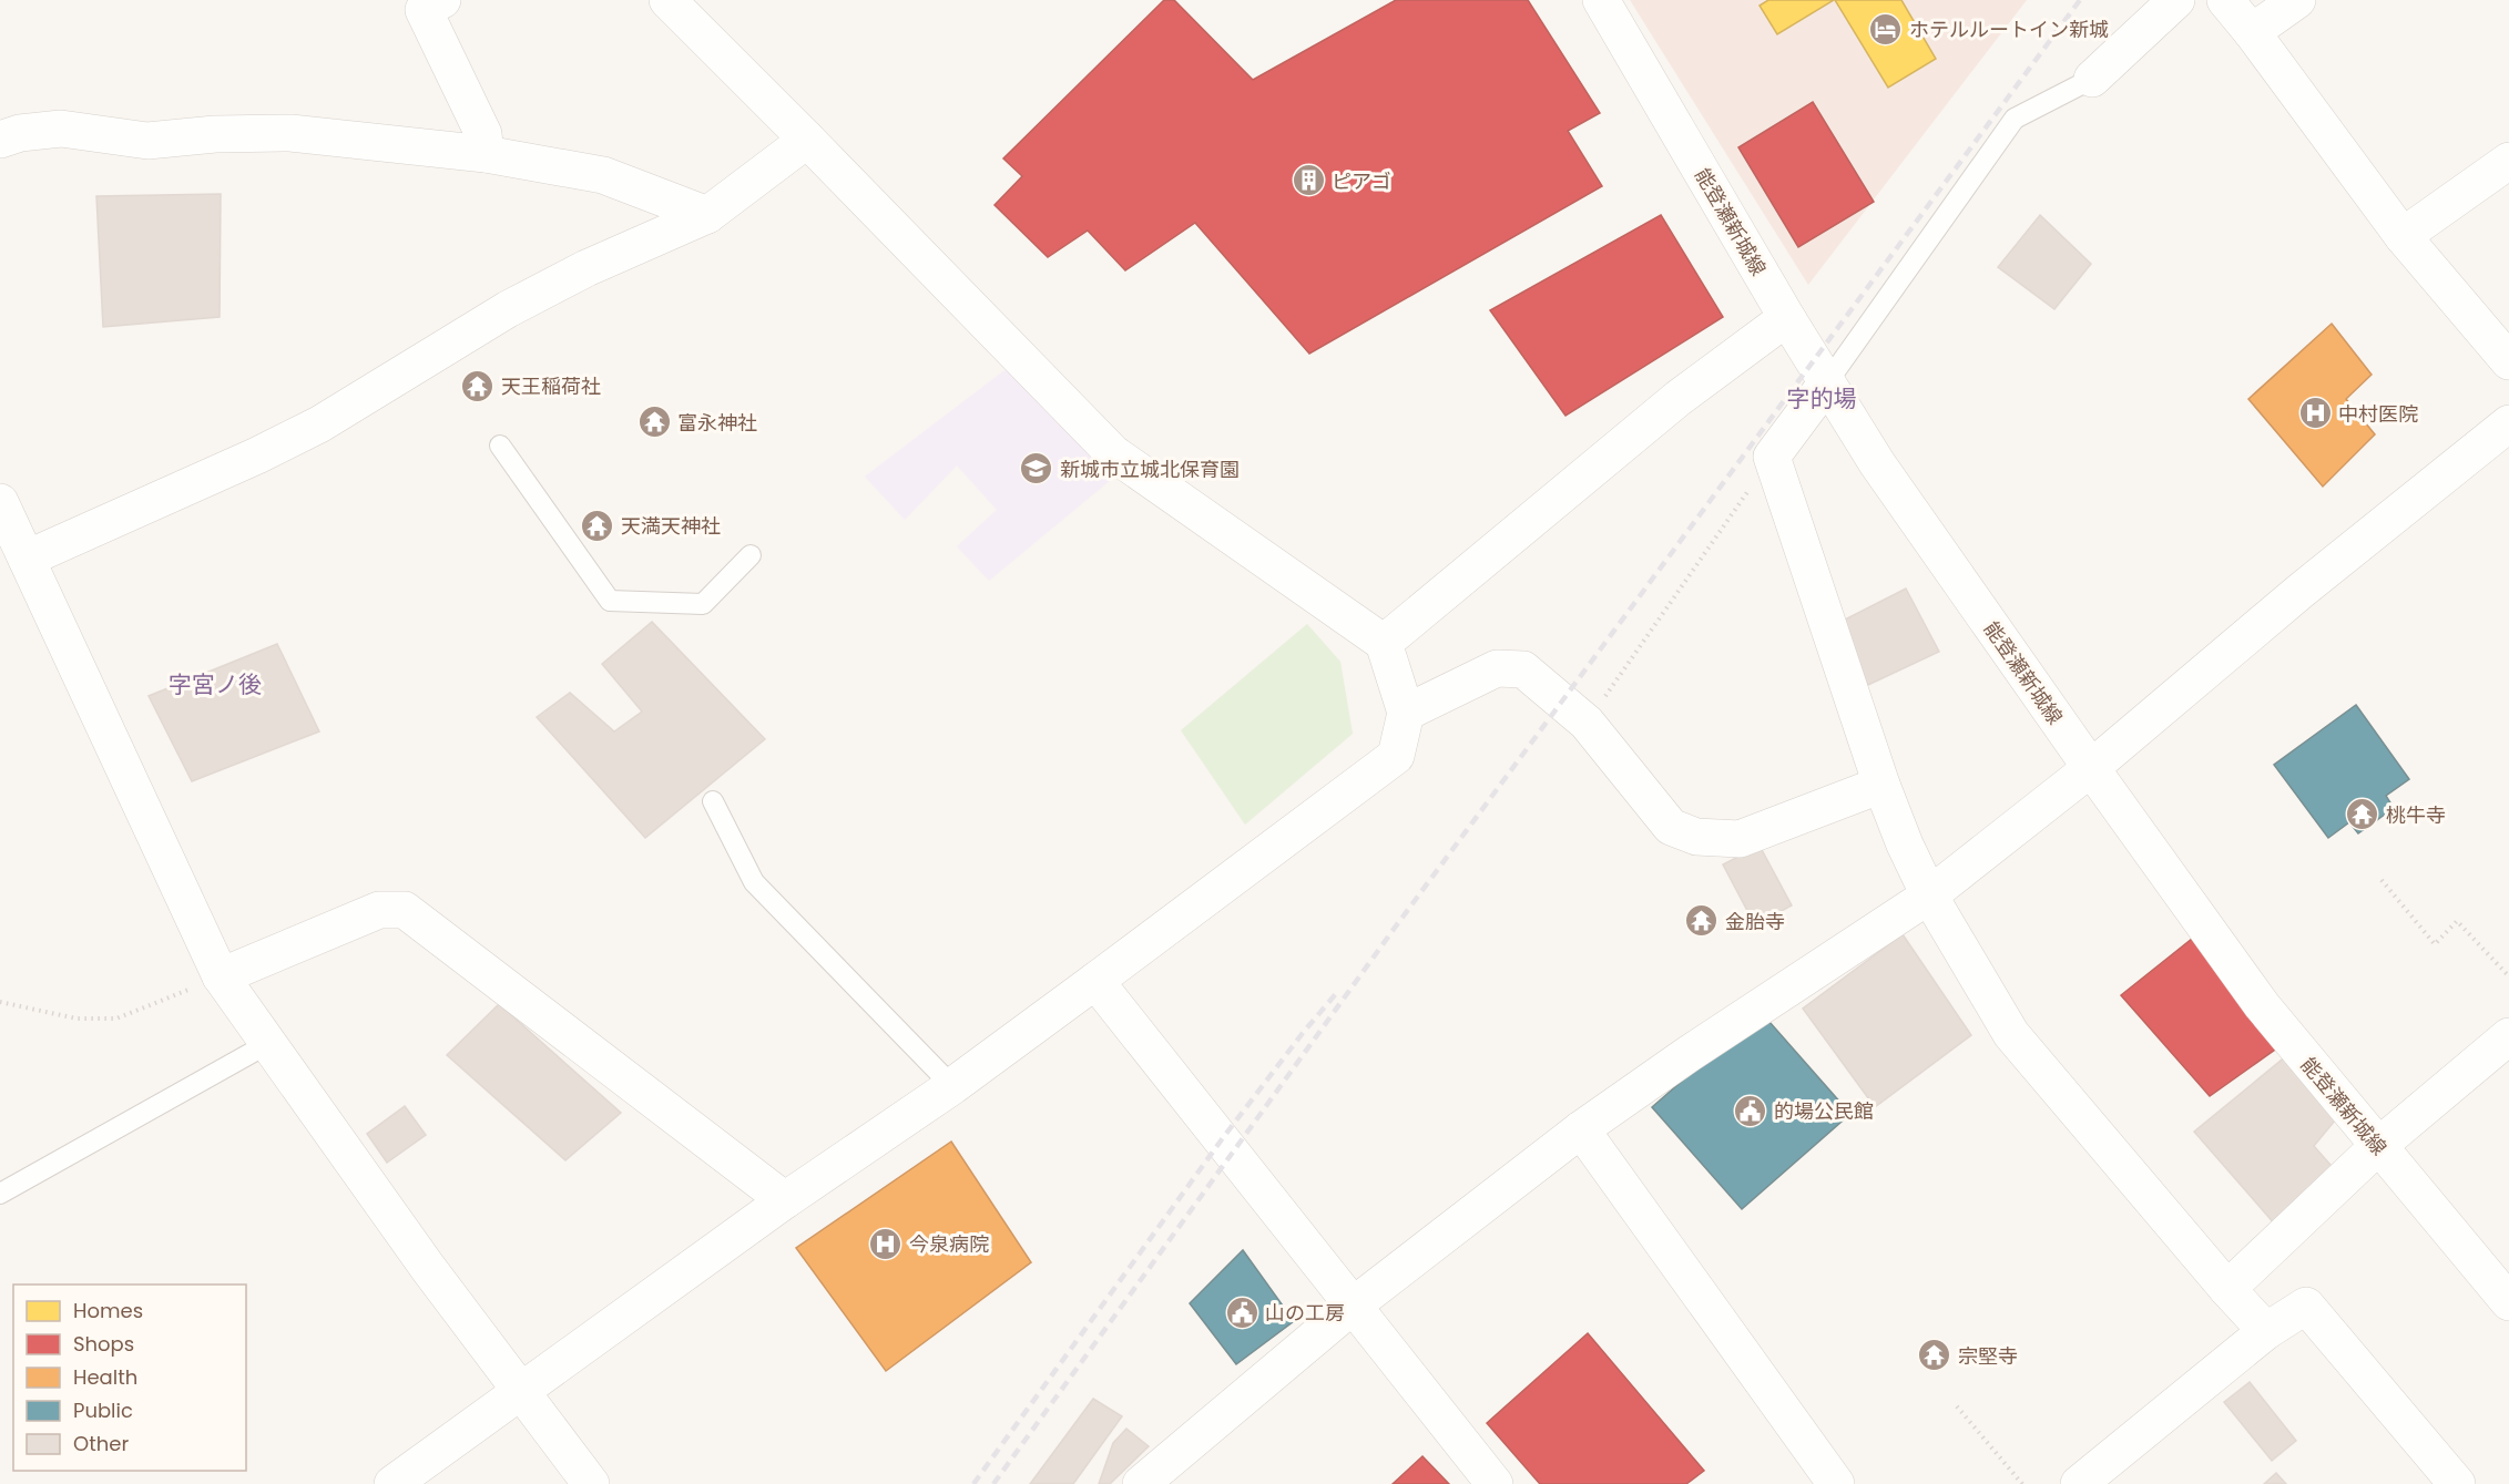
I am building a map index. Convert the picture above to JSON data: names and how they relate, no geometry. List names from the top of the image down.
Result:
{
  "streets": {
    "street": ["能登瀬新城線"]
  },
  "districts": ["字的場", "字宮ノ後"],
  "places": {
    "hotel": ["ホテルルートイン新城"],
    "building": ["ピアゴ"],
    "temple": [
      "天王稲荷社",
      "富永神社",
      "天満天神社",
      "桃牛寺",
      "金胎寺",
      "宗堅寺"
    ],
    "hospital": ["中村医院", "今泉病院"],
    "school or university": ["新城市立城北保育園"],
    "public building": ["的場公民館", "山の工房"]
  },
  "legend": [
    "Homes",
    "Shops",
    "Health",
    "Public",
    "Other"
  ]
}
